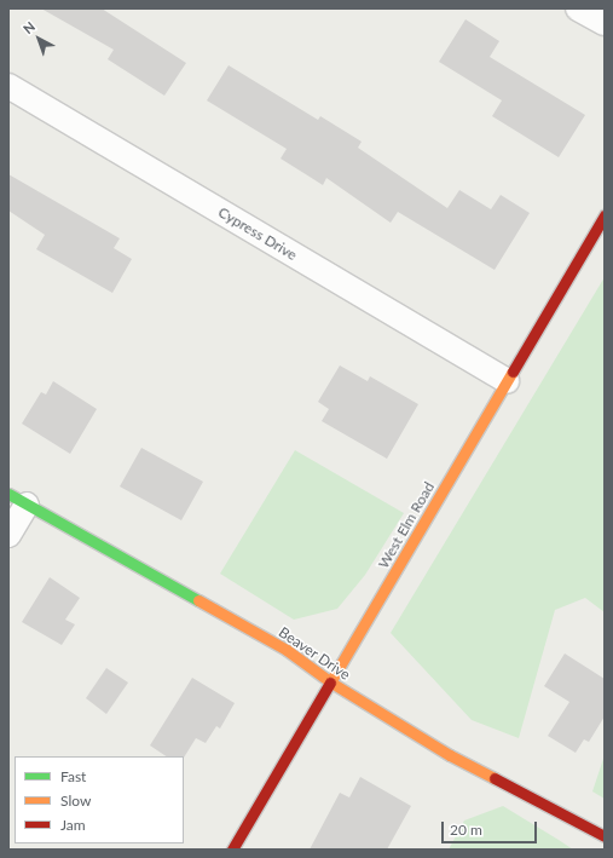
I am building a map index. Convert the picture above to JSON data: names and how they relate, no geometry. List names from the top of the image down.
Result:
{
  "streets": {
    "street": ["Cypress Drive", "West Elm Road", "Beaver Drive"]
  },
  "crossings": [
    ["Cypress Drive", "West Elm Road"],
    ["West Elm Road", "Beaver Drive"]
  ],
  "legend": ["Fast", "Slow", "Jam"],
  "scale_bar": "20 m",
  "north": "top left"
}
